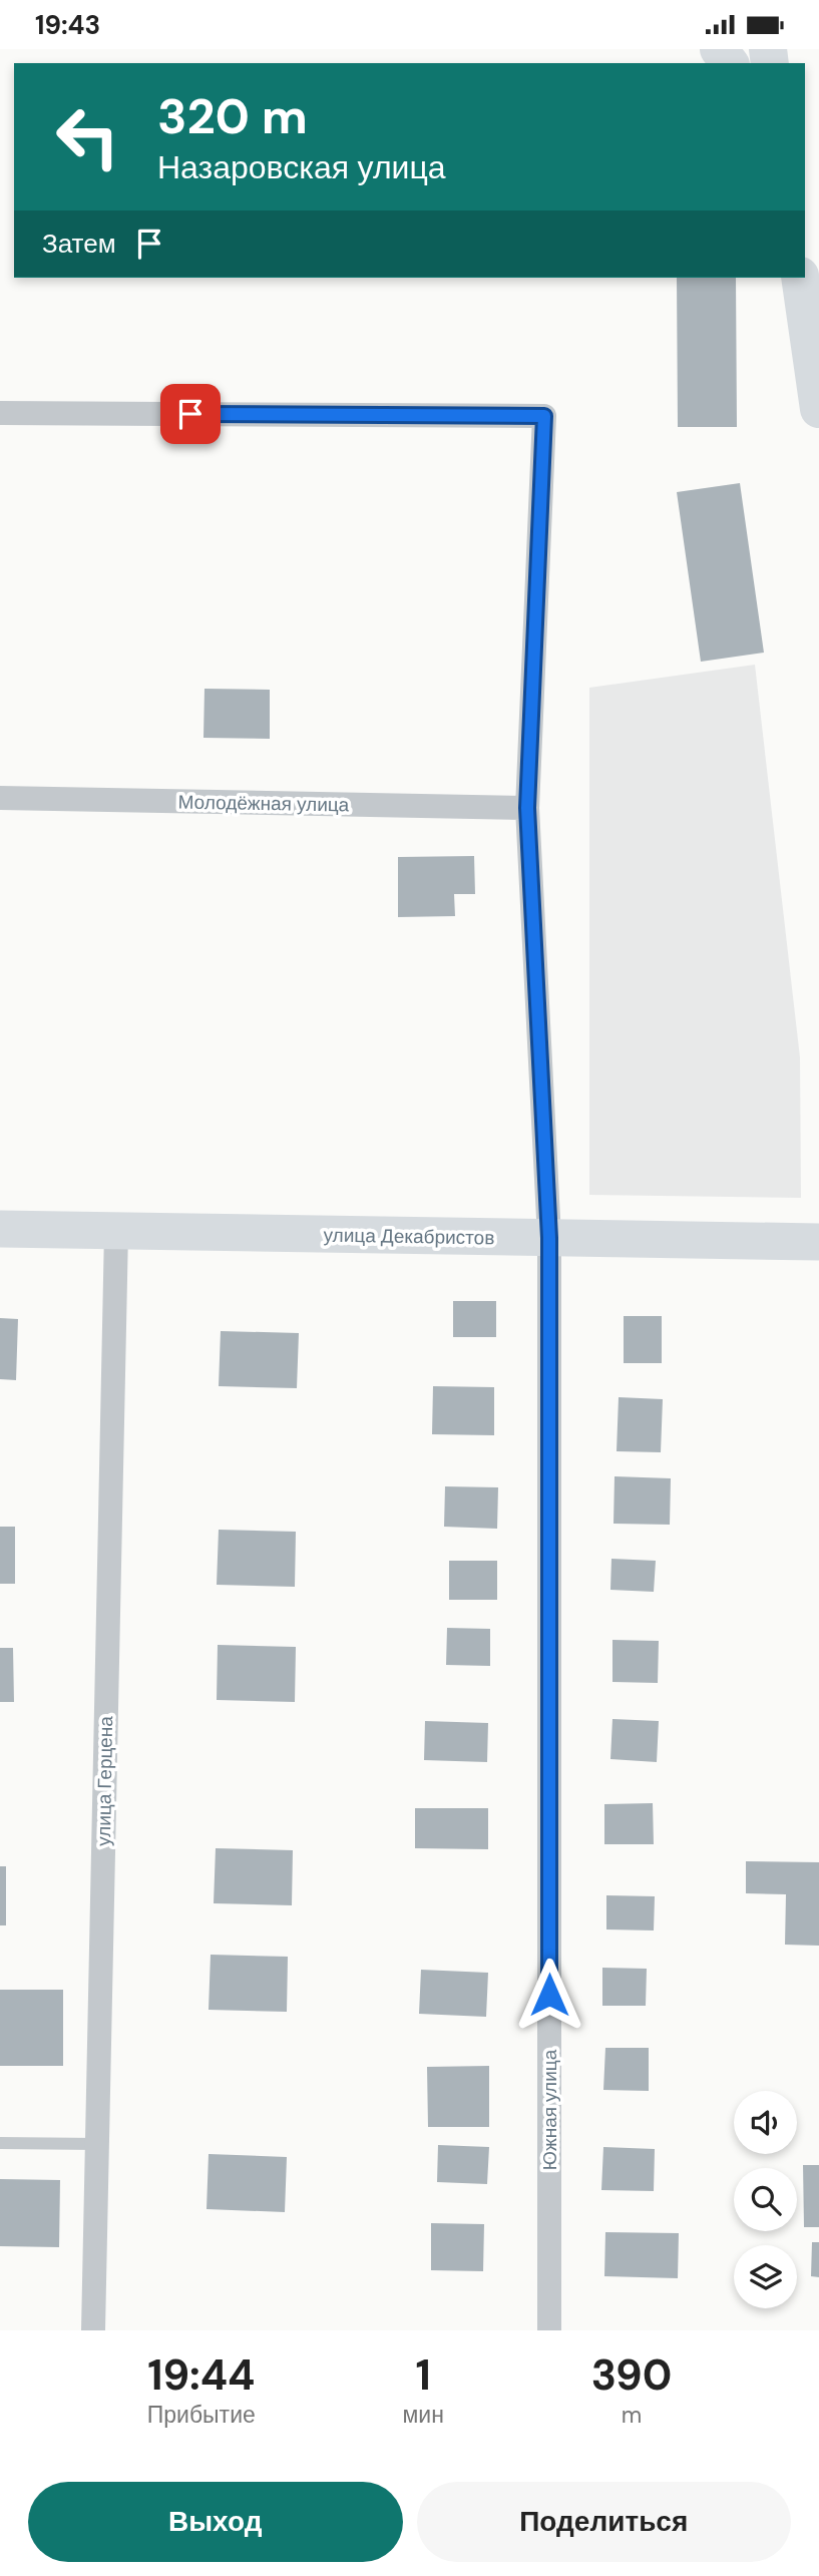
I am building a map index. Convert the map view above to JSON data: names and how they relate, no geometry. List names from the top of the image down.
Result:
{
  "streets": {
    "main road": ["улица Декабристов"],
    "street": ["Молодёжная улица", "улица Герцена", "Южная улица"]
  },
  "crossings": [
    ["Молодёжная улица", "Южная улица"],
    ["улица Декабристов", "улица Герцена"],
    ["улица Декабристов", "Южная улица"]
  ],
  "page": {
    "status": "19:43",
    "turn": ["320 m", "Назаровская улица"],
    "then": "Затем",
    "eta": [
      "19:44",
      "Прибытие",
      "1",
      "мин",
      "390",
      "m"
    ],
    "buttons": ["Выход", "Поделиться"]
  }
}
